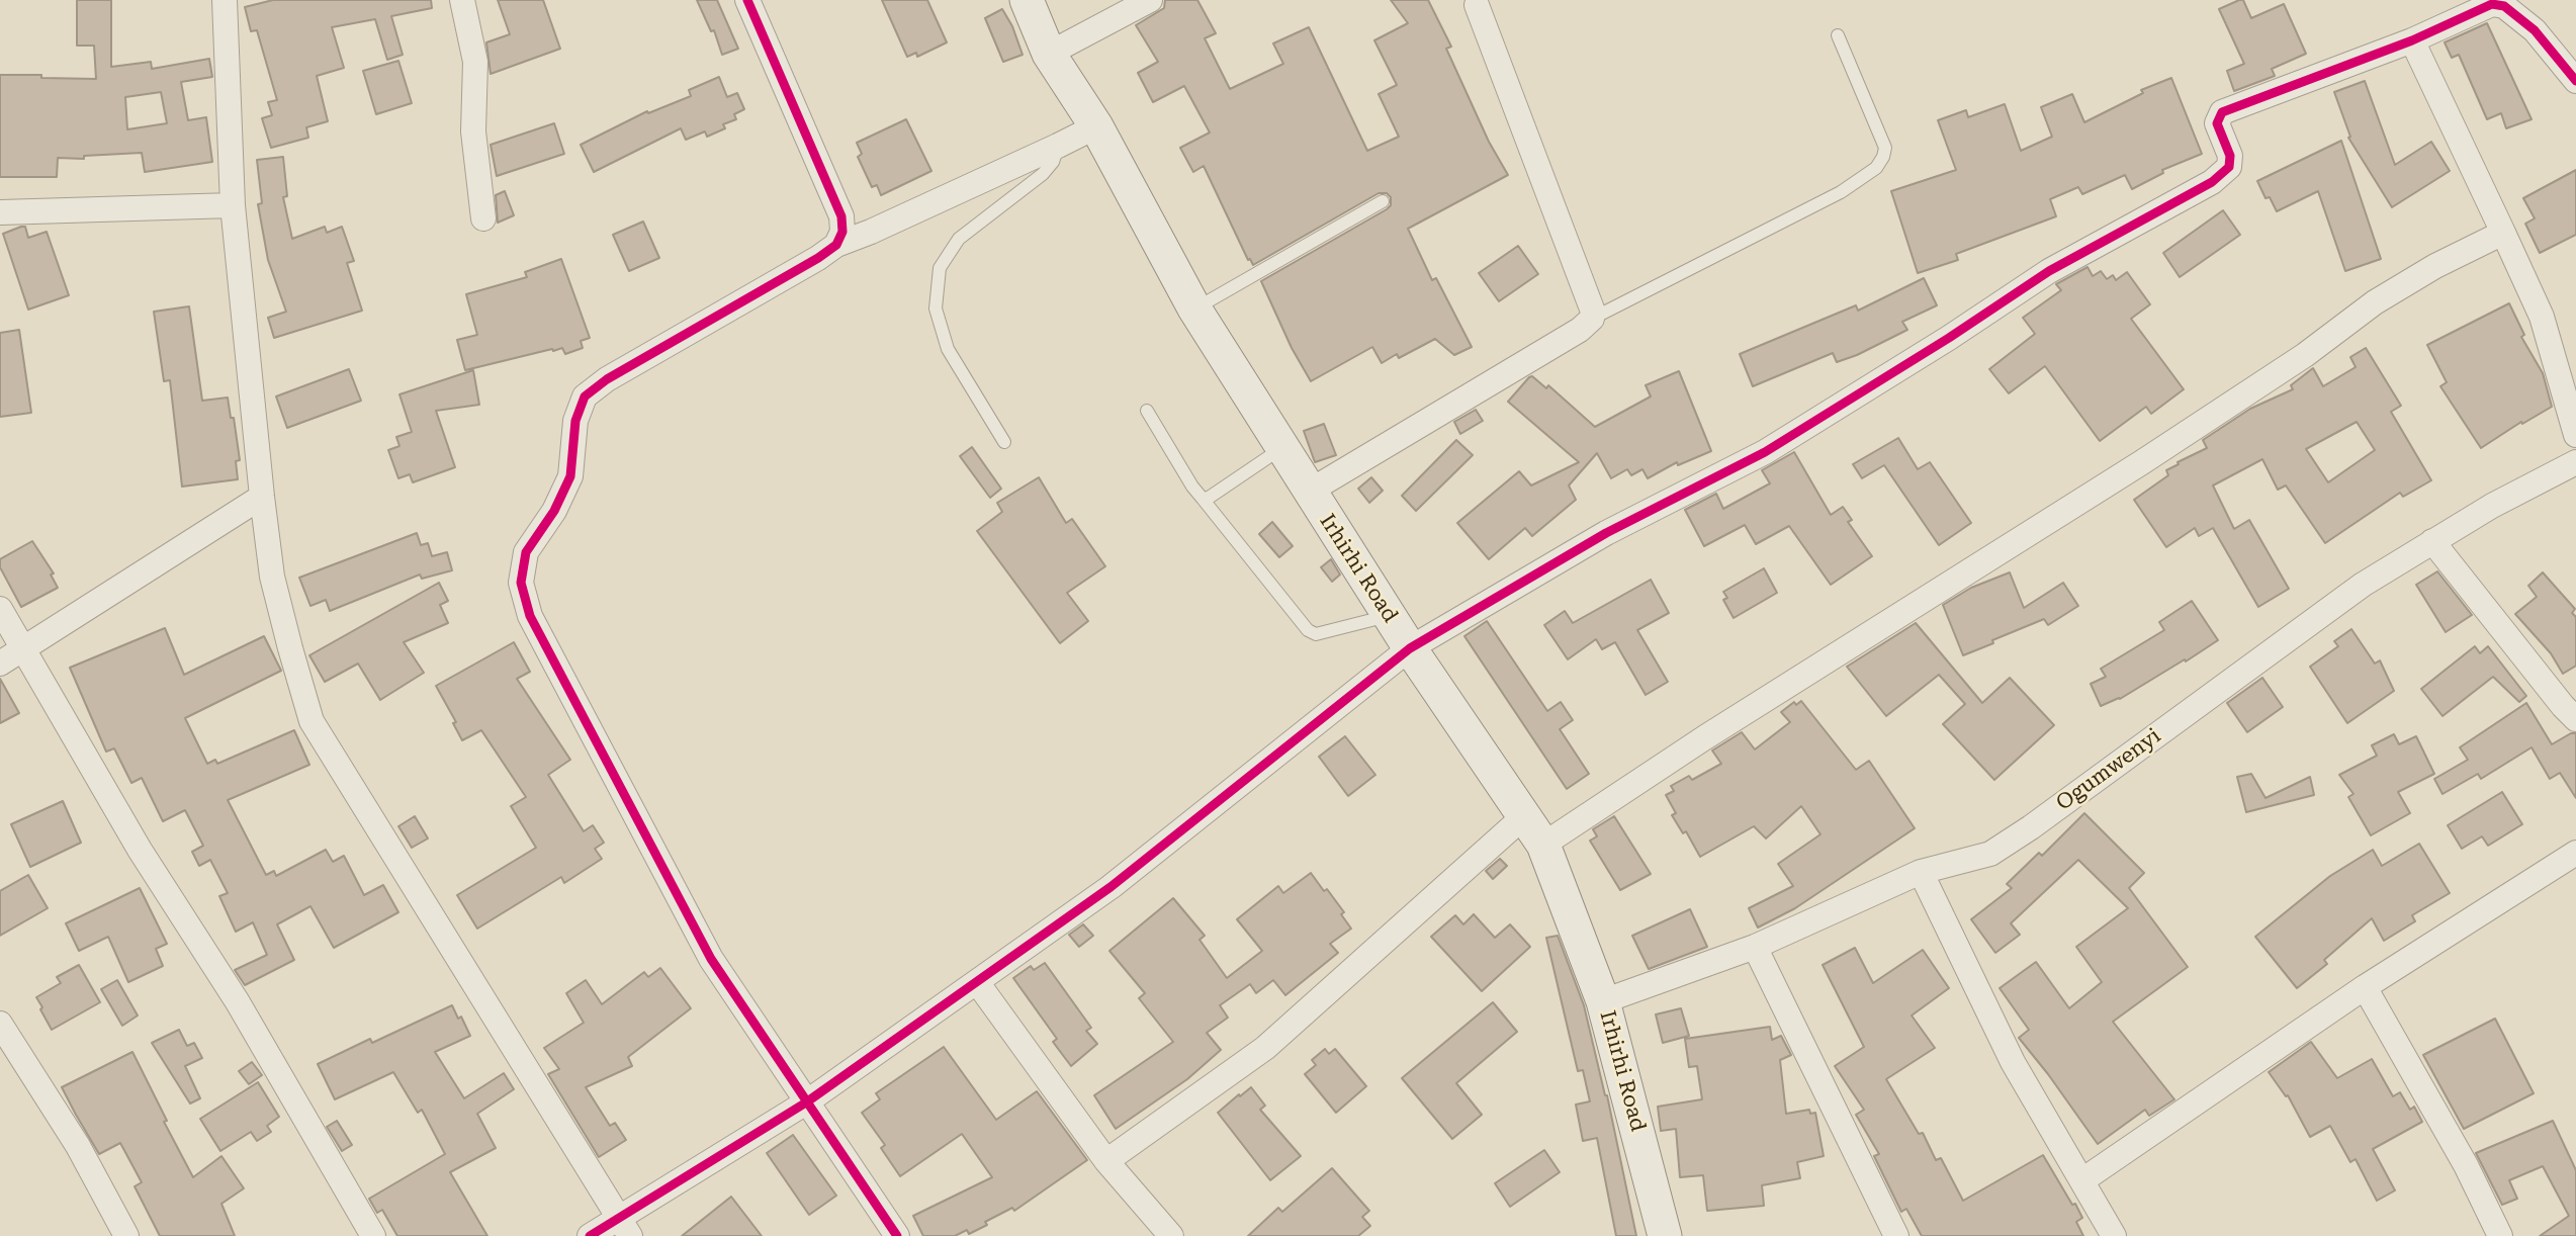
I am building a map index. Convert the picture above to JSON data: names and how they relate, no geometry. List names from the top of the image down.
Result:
{
  "streets": {
    "street": ["Irhirhi Road", "Ogumwenyi"]
  },
  "crossings": [
    ["Irhirhi Road", "Ogumwenyi"]
  ]
}
